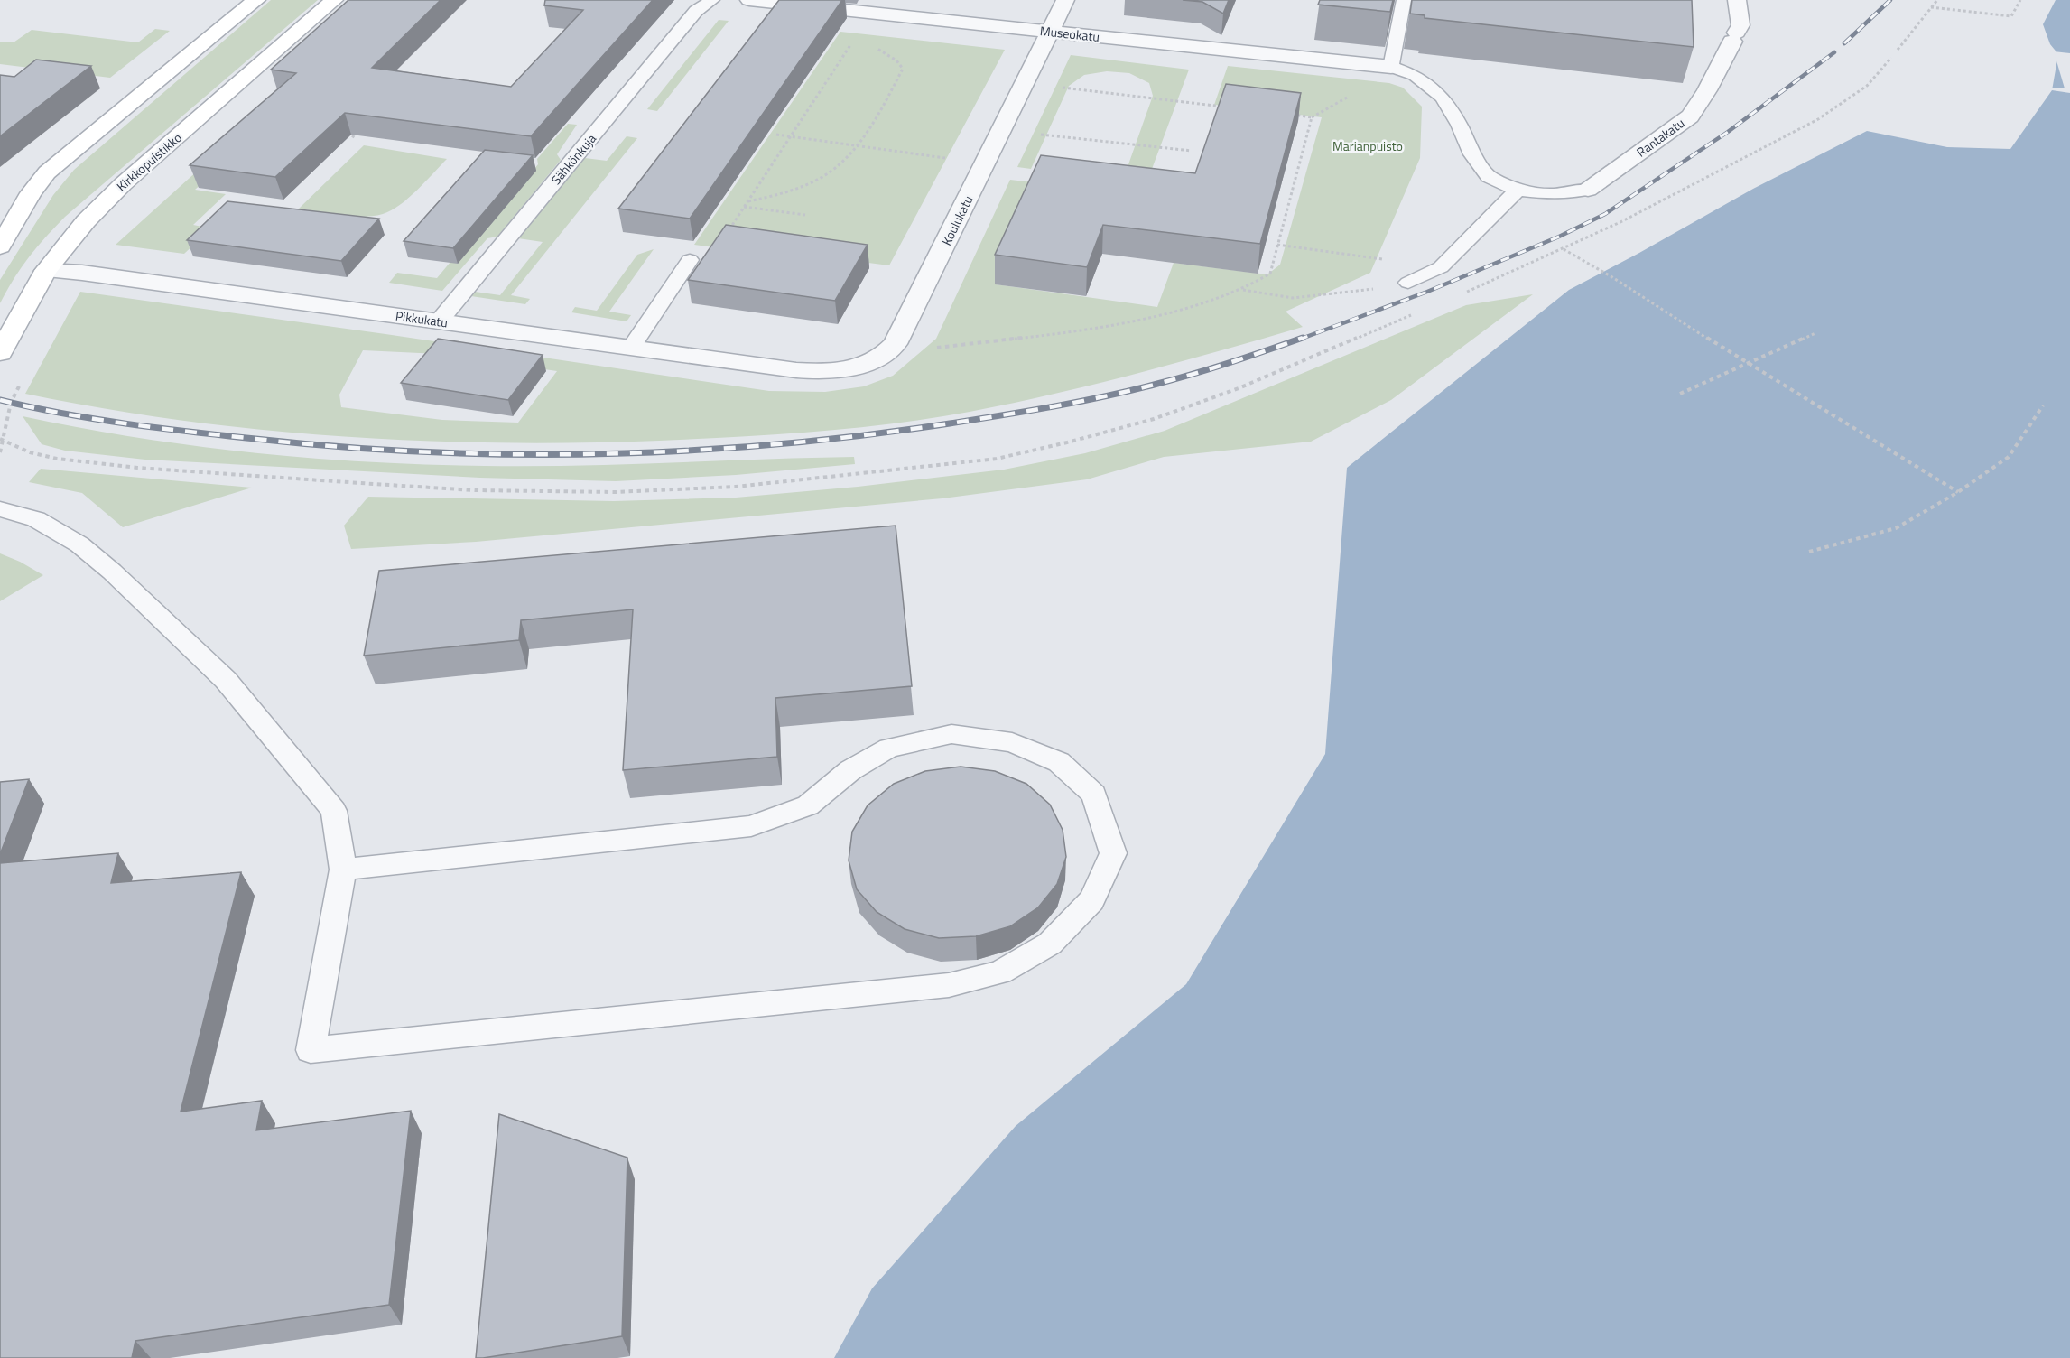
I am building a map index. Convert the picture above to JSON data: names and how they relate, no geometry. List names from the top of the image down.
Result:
{
  "streets": {
    "main road": ["Kirkkopuistikko"],
    "street": [
      "Museokatu",
      "Rantakatu",
      "Koulukatu",
      "Pikkukatu"
    ],
    "lane": ["Sähkönkuja"]
  },
  "crossings": [
    ["Museokatu", "Koulukatu"],
    ["Sähkönkuja", "Pikkukatu"],
    ["Kirkkopuistikko", "Pikkukatu"],
    ["Koulukatu", "Pikkukatu"]
  ],
  "parks": ["Marianpuisto"]
}
